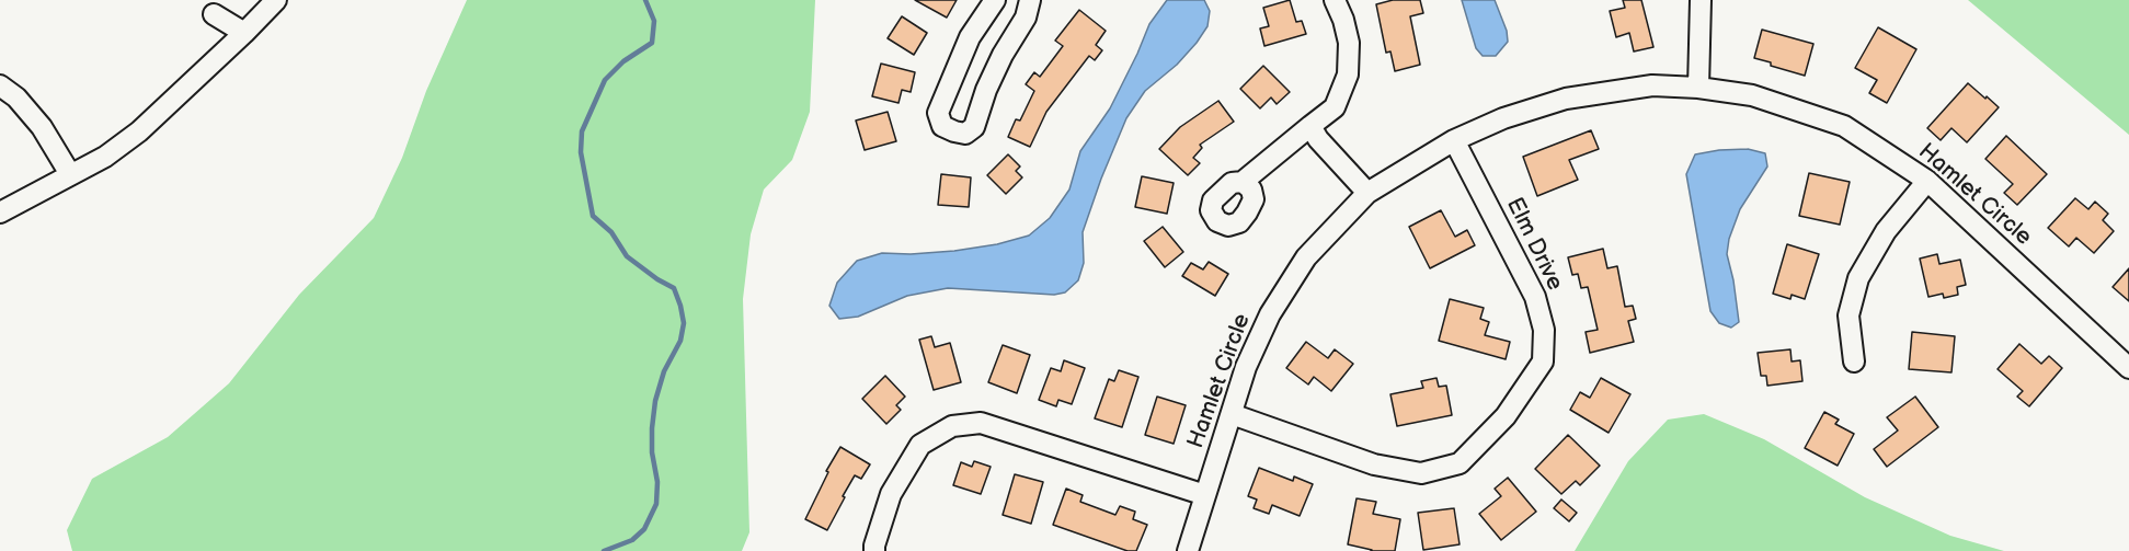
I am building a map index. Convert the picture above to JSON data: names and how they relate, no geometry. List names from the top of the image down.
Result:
{
  "streets": {
    "street": ["Hamlet Circle", "Elm Drive"]
  },
  "crossings": [
    ["Hamlet Circle", "Elm Drive"]
  ]
}
